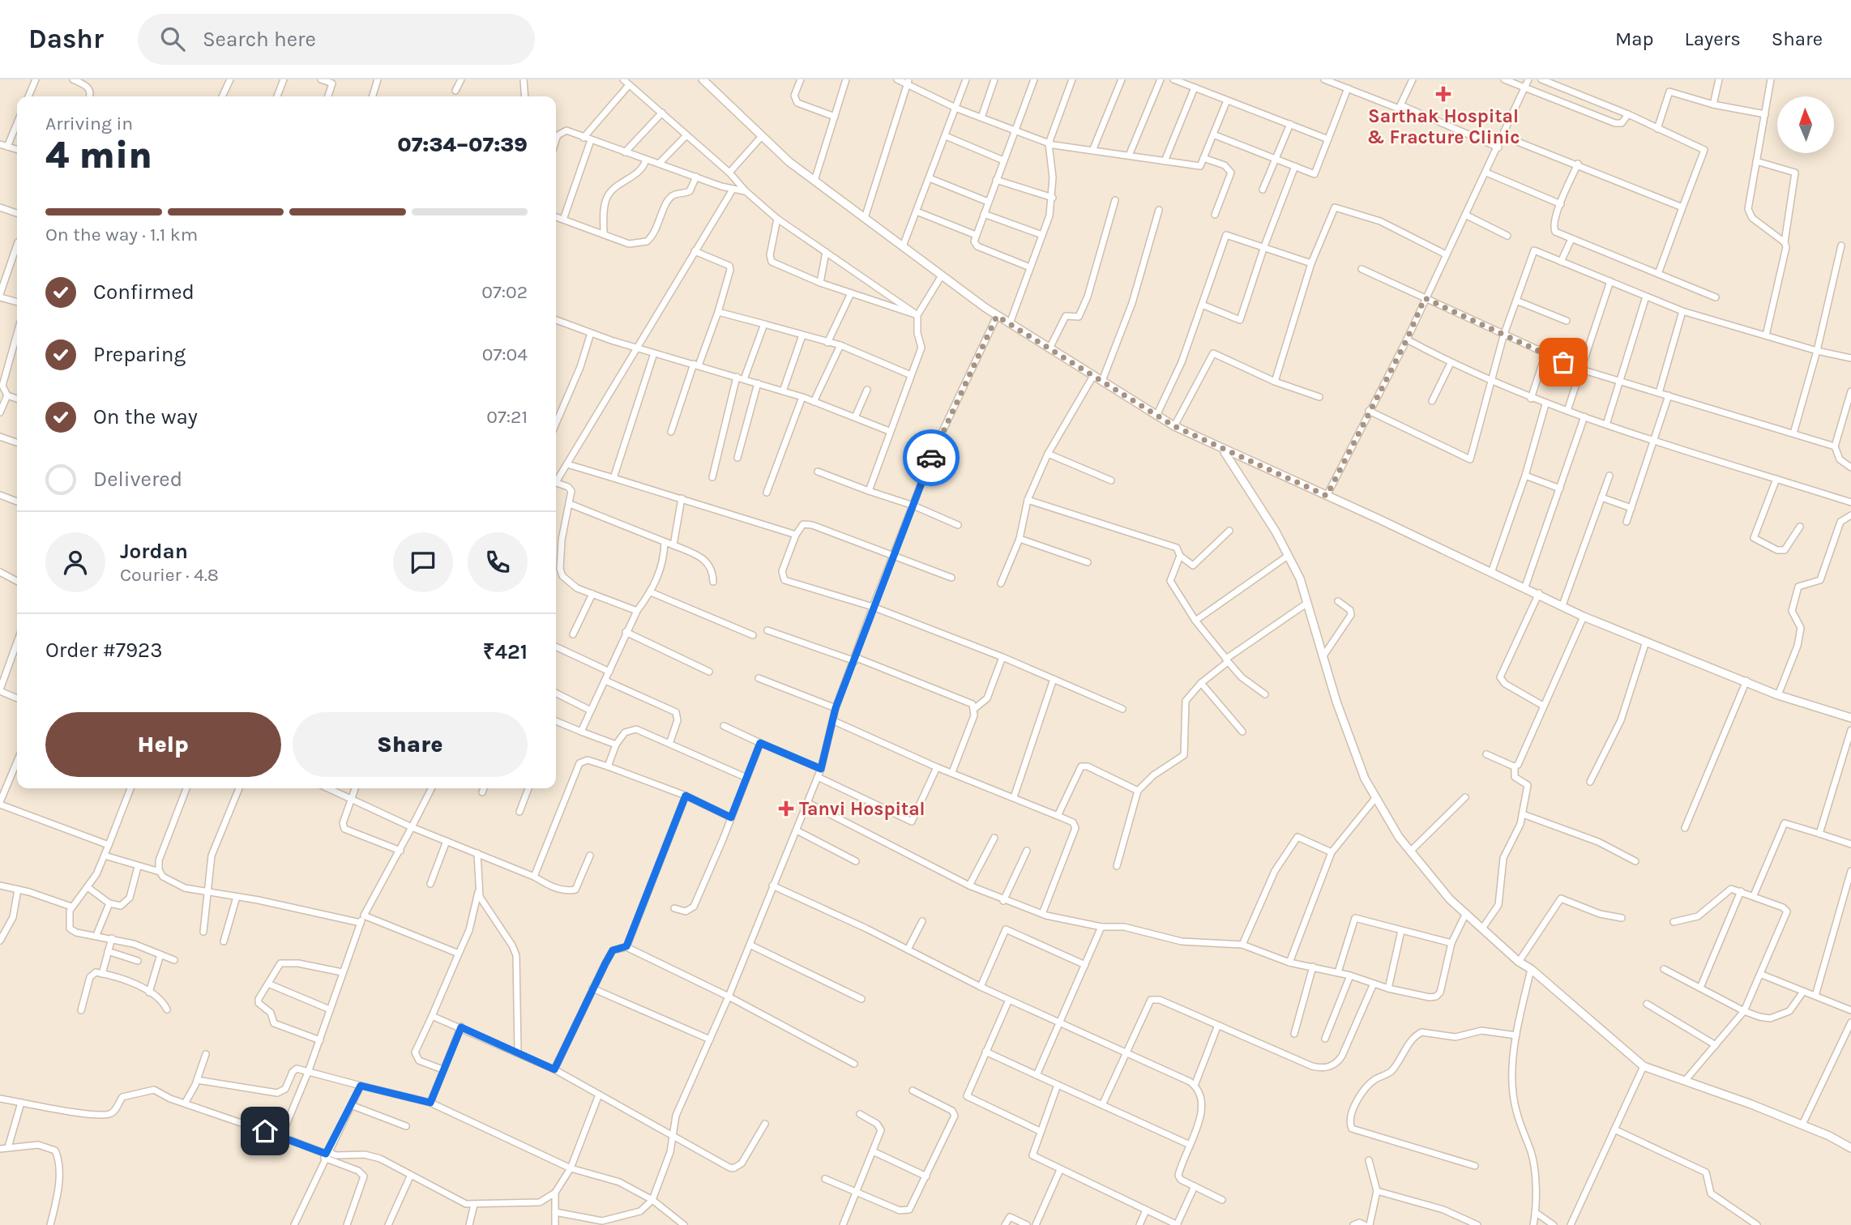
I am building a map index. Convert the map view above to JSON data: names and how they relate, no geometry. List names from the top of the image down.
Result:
{
  "places": {
    "health": ["Sarthak Hospital & Fracture Clinic", "Tanvi Hospital"]
  },
  "north": "top",
  "page": {
    "header": "Dashr",
    "search": "Search here",
    "nav": ["Map", "Layers", "Share"],
    "heading": ["4 min", "Arriving in", "07:34–07:39"],
    "panel": [
      "Jordan",
      "Courier · 4.8",
      "Order #7923",
      "₹421"
    ],
    "bar": "On the way · 1.1 km",
    "list": [
      ["Confirmed", "07:02"],
      ["Preparing", "07:04"],
      ["On the way", "07:21"],
      "Delivered"
    ],
    "buttons": ["Help", "Share"]
  }
}
